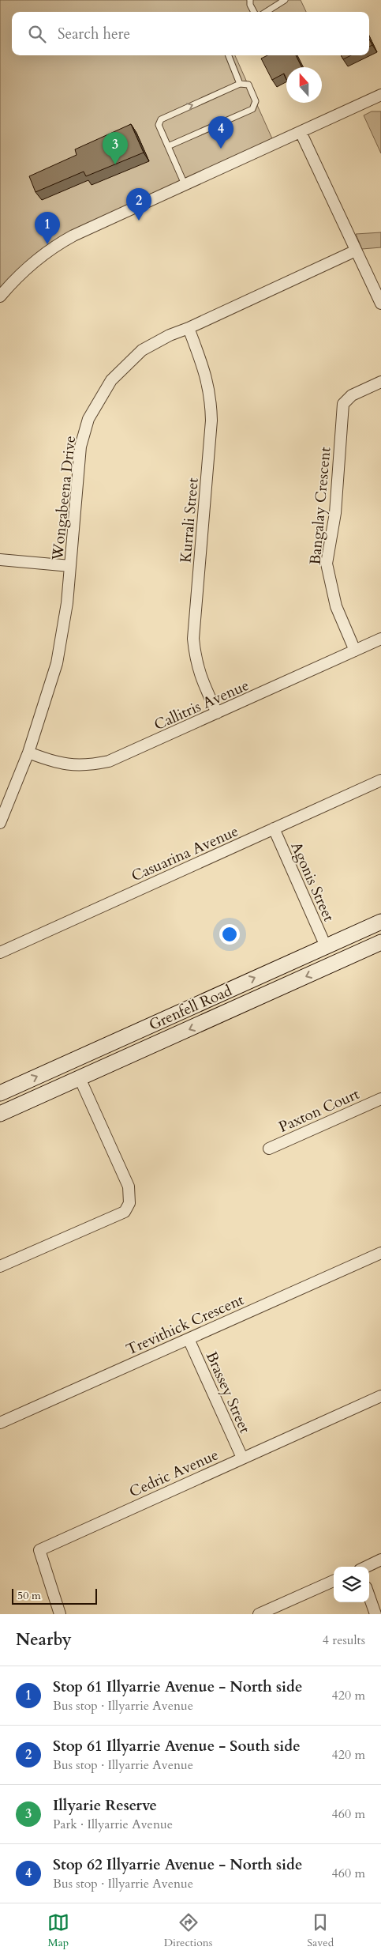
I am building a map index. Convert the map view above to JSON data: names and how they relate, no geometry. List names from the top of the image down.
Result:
{
  "streets": {
    "main road": ["Grenfell Road"],
    "street": [
      "Wongabeena Drive",
      "Bangalay Crescent",
      "Kurrali Street",
      "Callitris Avenue",
      "Casuarina Avenue",
      "Agonis Street",
      "Paxton Court",
      "Trevithick Crescent",
      "Brassey Street",
      "Cedric Avenue"
    ]
  },
  "crossings": [
    ["Wongabeena Drive", "Kurrali Street"],
    ["Wongabeena Drive", "Callitris Avenue"],
    ["Bangalay Crescent", "Callitris Avenue"],
    ["Kurrali Street", "Callitris Avenue"],
    ["Casuarina Avenue", "Agonis Street"],
    ["Agonis Street", "Grenfell Road"],
    ["Trevithick Crescent", "Brassey Street"],
    ["Brassey Street", "Cedric Avenue"]
  ],
  "scale_bar": "50 m",
  "north": "top",
  "page": {
    "search": "Search here",
    "pins": [
      "4",
      "3",
      "2",
      "1"
    ],
    "scale": "50 m",
    "heading": ["Nearby", "4 results"],
    "list": [
      {
        "mark": "1",
        "name": "Stop 61 Illyarrie Avenue - North side",
        "note": "Bus stop · Illyarrie Avenue",
        "value": "420 m"
      },
      {
        "mark": "2",
        "name": "Stop 61 Illyarrie Avenue - South side",
        "note": "Bus stop · Illyarrie Avenue",
        "value": "420 m"
      },
      {
        "mark": "3",
        "name": "Illyarie Reserve",
        "note": "Park · Illyarrie Avenue",
        "value": "460 m"
      },
      {
        "mark": "4",
        "name": "Stop 62 Illyarrie Avenue - North side",
        "note": "Bus stop · Illyarrie Avenue",
        "value": "460 m"
      }
    ],
    "nav": ["Map", "Directions", "Saved"]
  }
}
